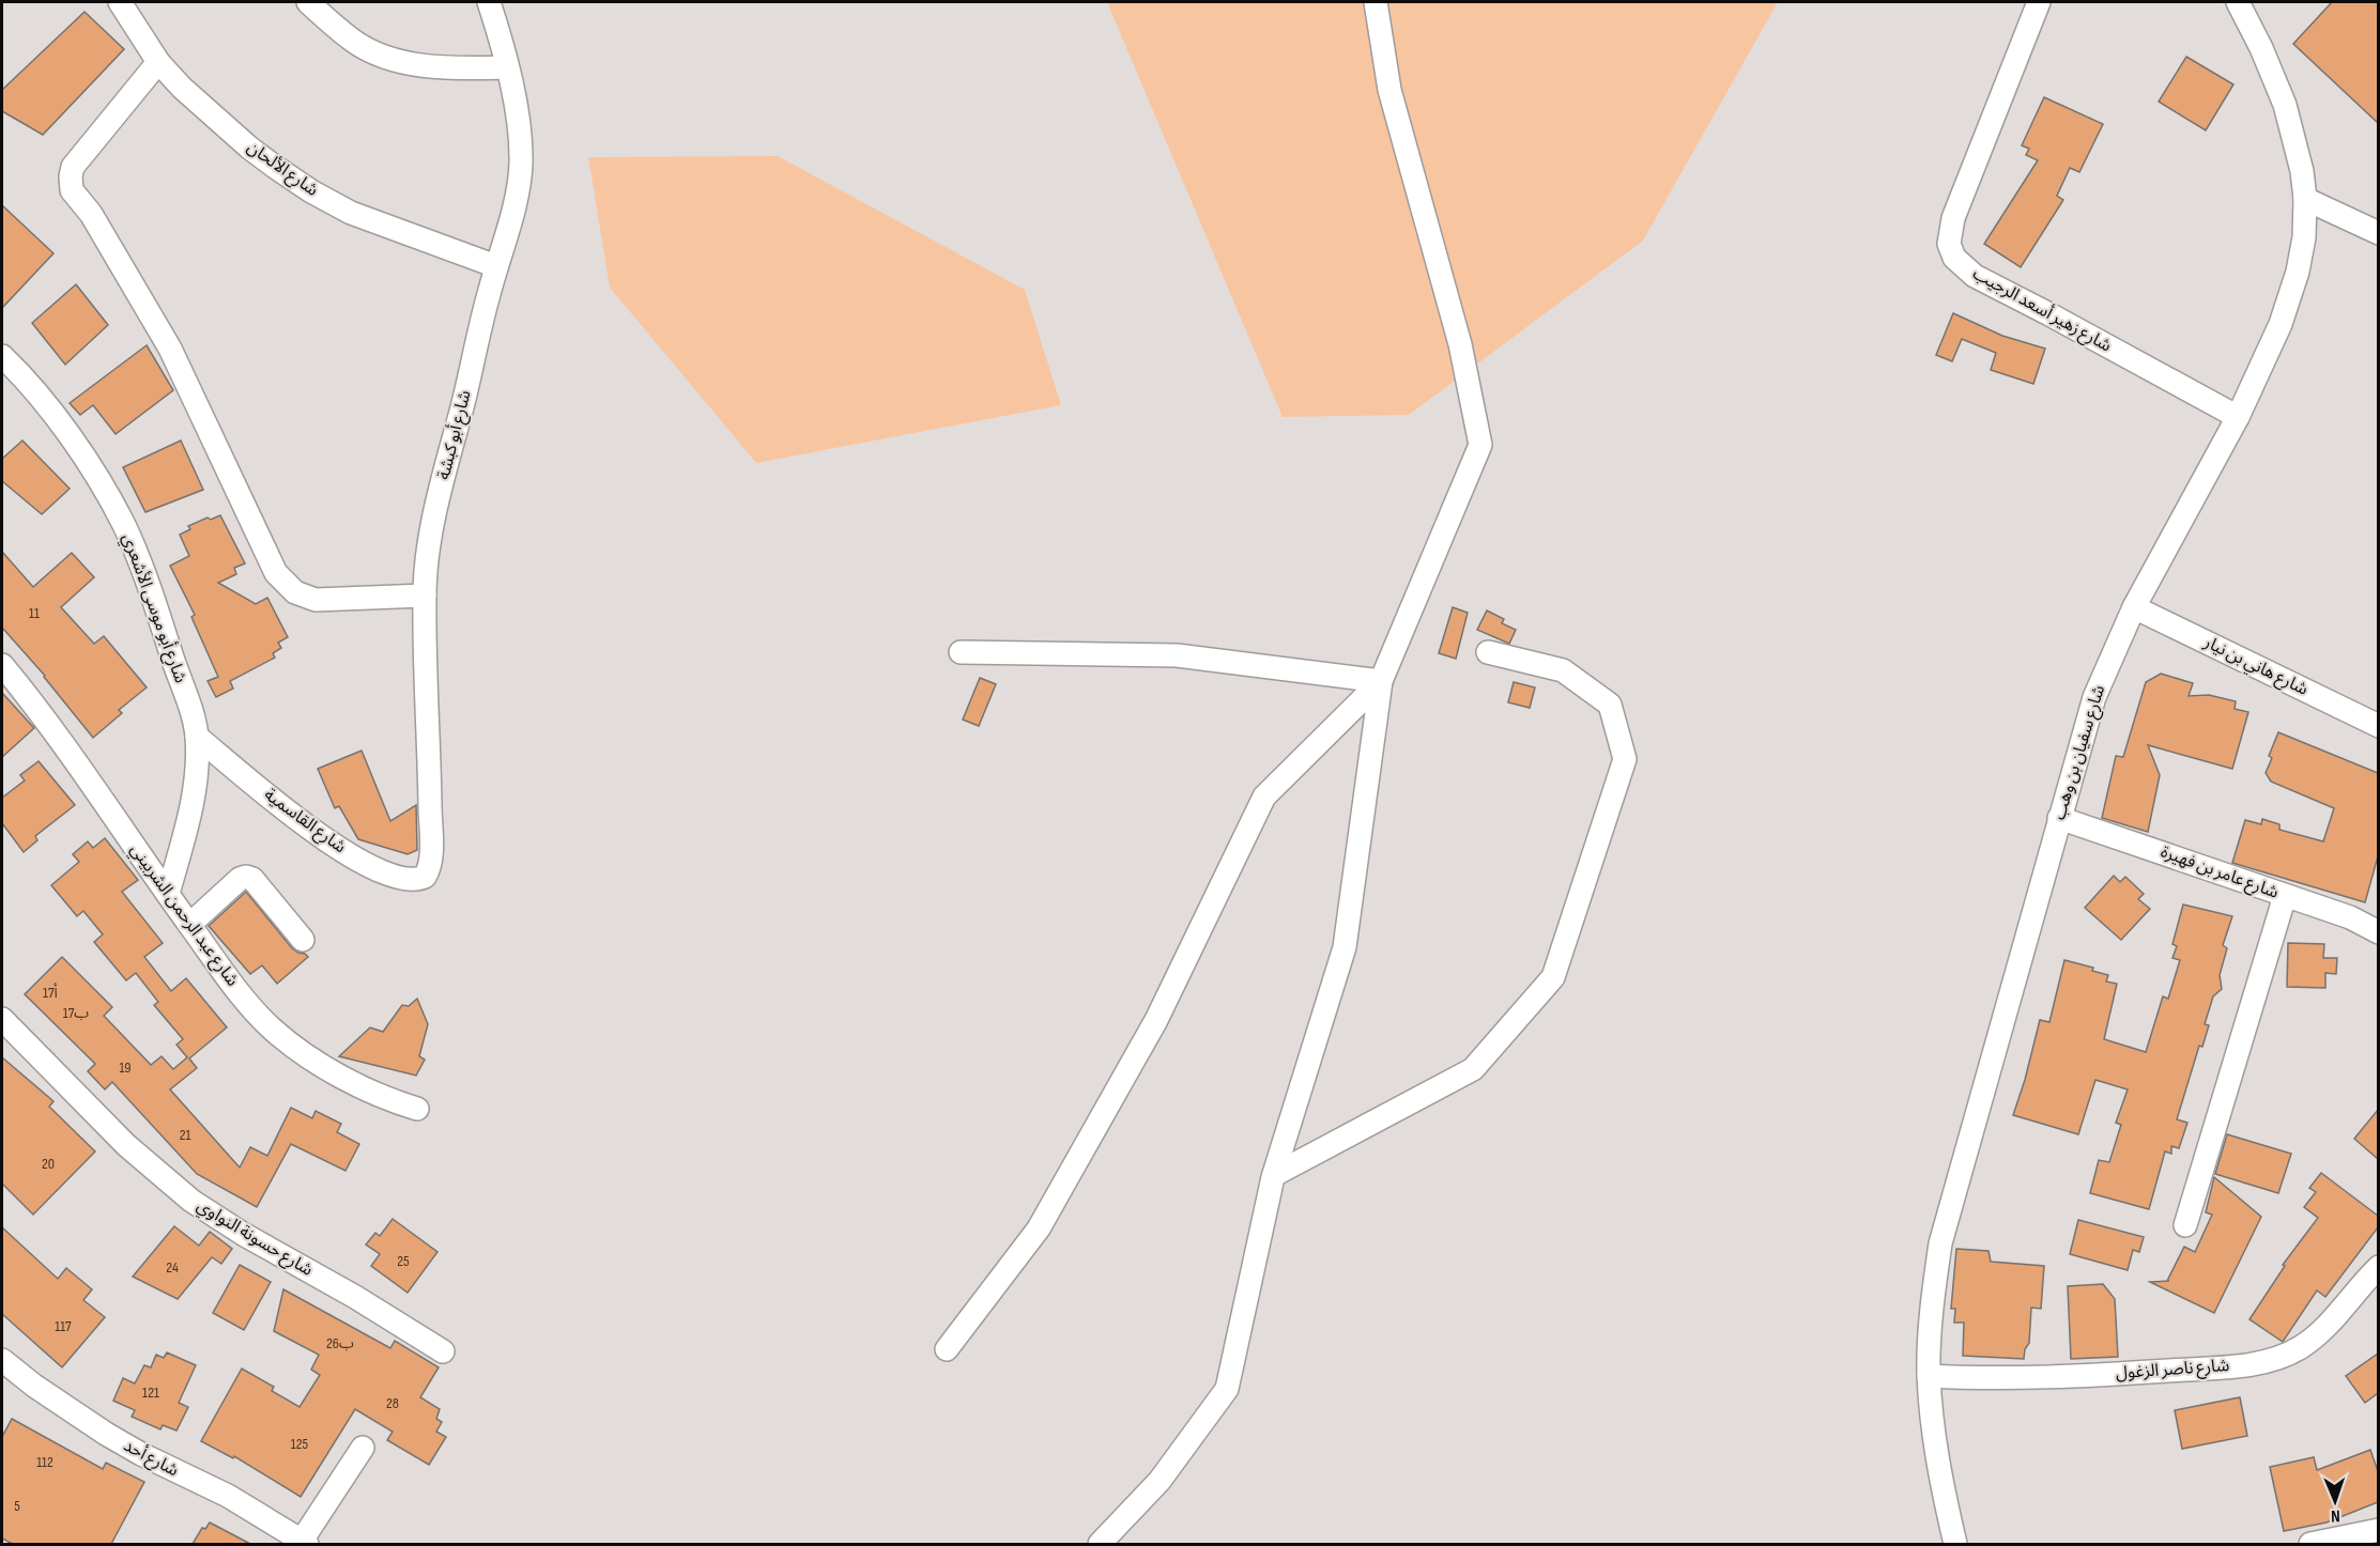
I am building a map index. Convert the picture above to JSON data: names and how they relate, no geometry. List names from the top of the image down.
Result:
{
  "streets": {
    "street": [
      "شارع الألحان",
      "شارع زهير أسعد الرجيب",
      "شارع أبو كبشة",
      "شارع أبو موسى الأشعري",
      "شارع هاني بن نيار",
      "شارع سفيان بن وهب",
      "شارع القاسمية",
      "شارع عامر بن فهيرة",
      "شارع عبد الرحمن الشربيني",
      "شارع حسونة النواوي",
      "شارع ناصر الزغول",
      "شارع أحد"
    ]
  },
  "crossings": [
    ["شارع الألحان", "شارع أبو كبشة"],
    ["شارع زهير أسعد الرجيب", "شارع سفيان بن وهب"],
    ["شارع أبو كبشة", "شارع القاسمية"],
    ["شارع أبو موسى الأشعري", "شارع القاسمية"],
    ["شارع أبو موسى الأشعري", "شارع عبد الرحمن الشربيني"],
    ["شارع هاني بن نيار", "شارع سفيان بن وهب"],
    ["شارع سفيان بن وهب", "شارع عامر بن فهيرة"],
    ["شارع سفيان بن وهب", "شارع ناصر الزغول"]
  ],
  "house_numbers": [
    "11",
    "17أ",
    "17ب",
    "19",
    "21",
    "20",
    "25",
    "24",
    "117",
    "26ب",
    "121",
    "28",
    "125",
    "112",
    "5"
  ],
  "north": "bottom"
}
